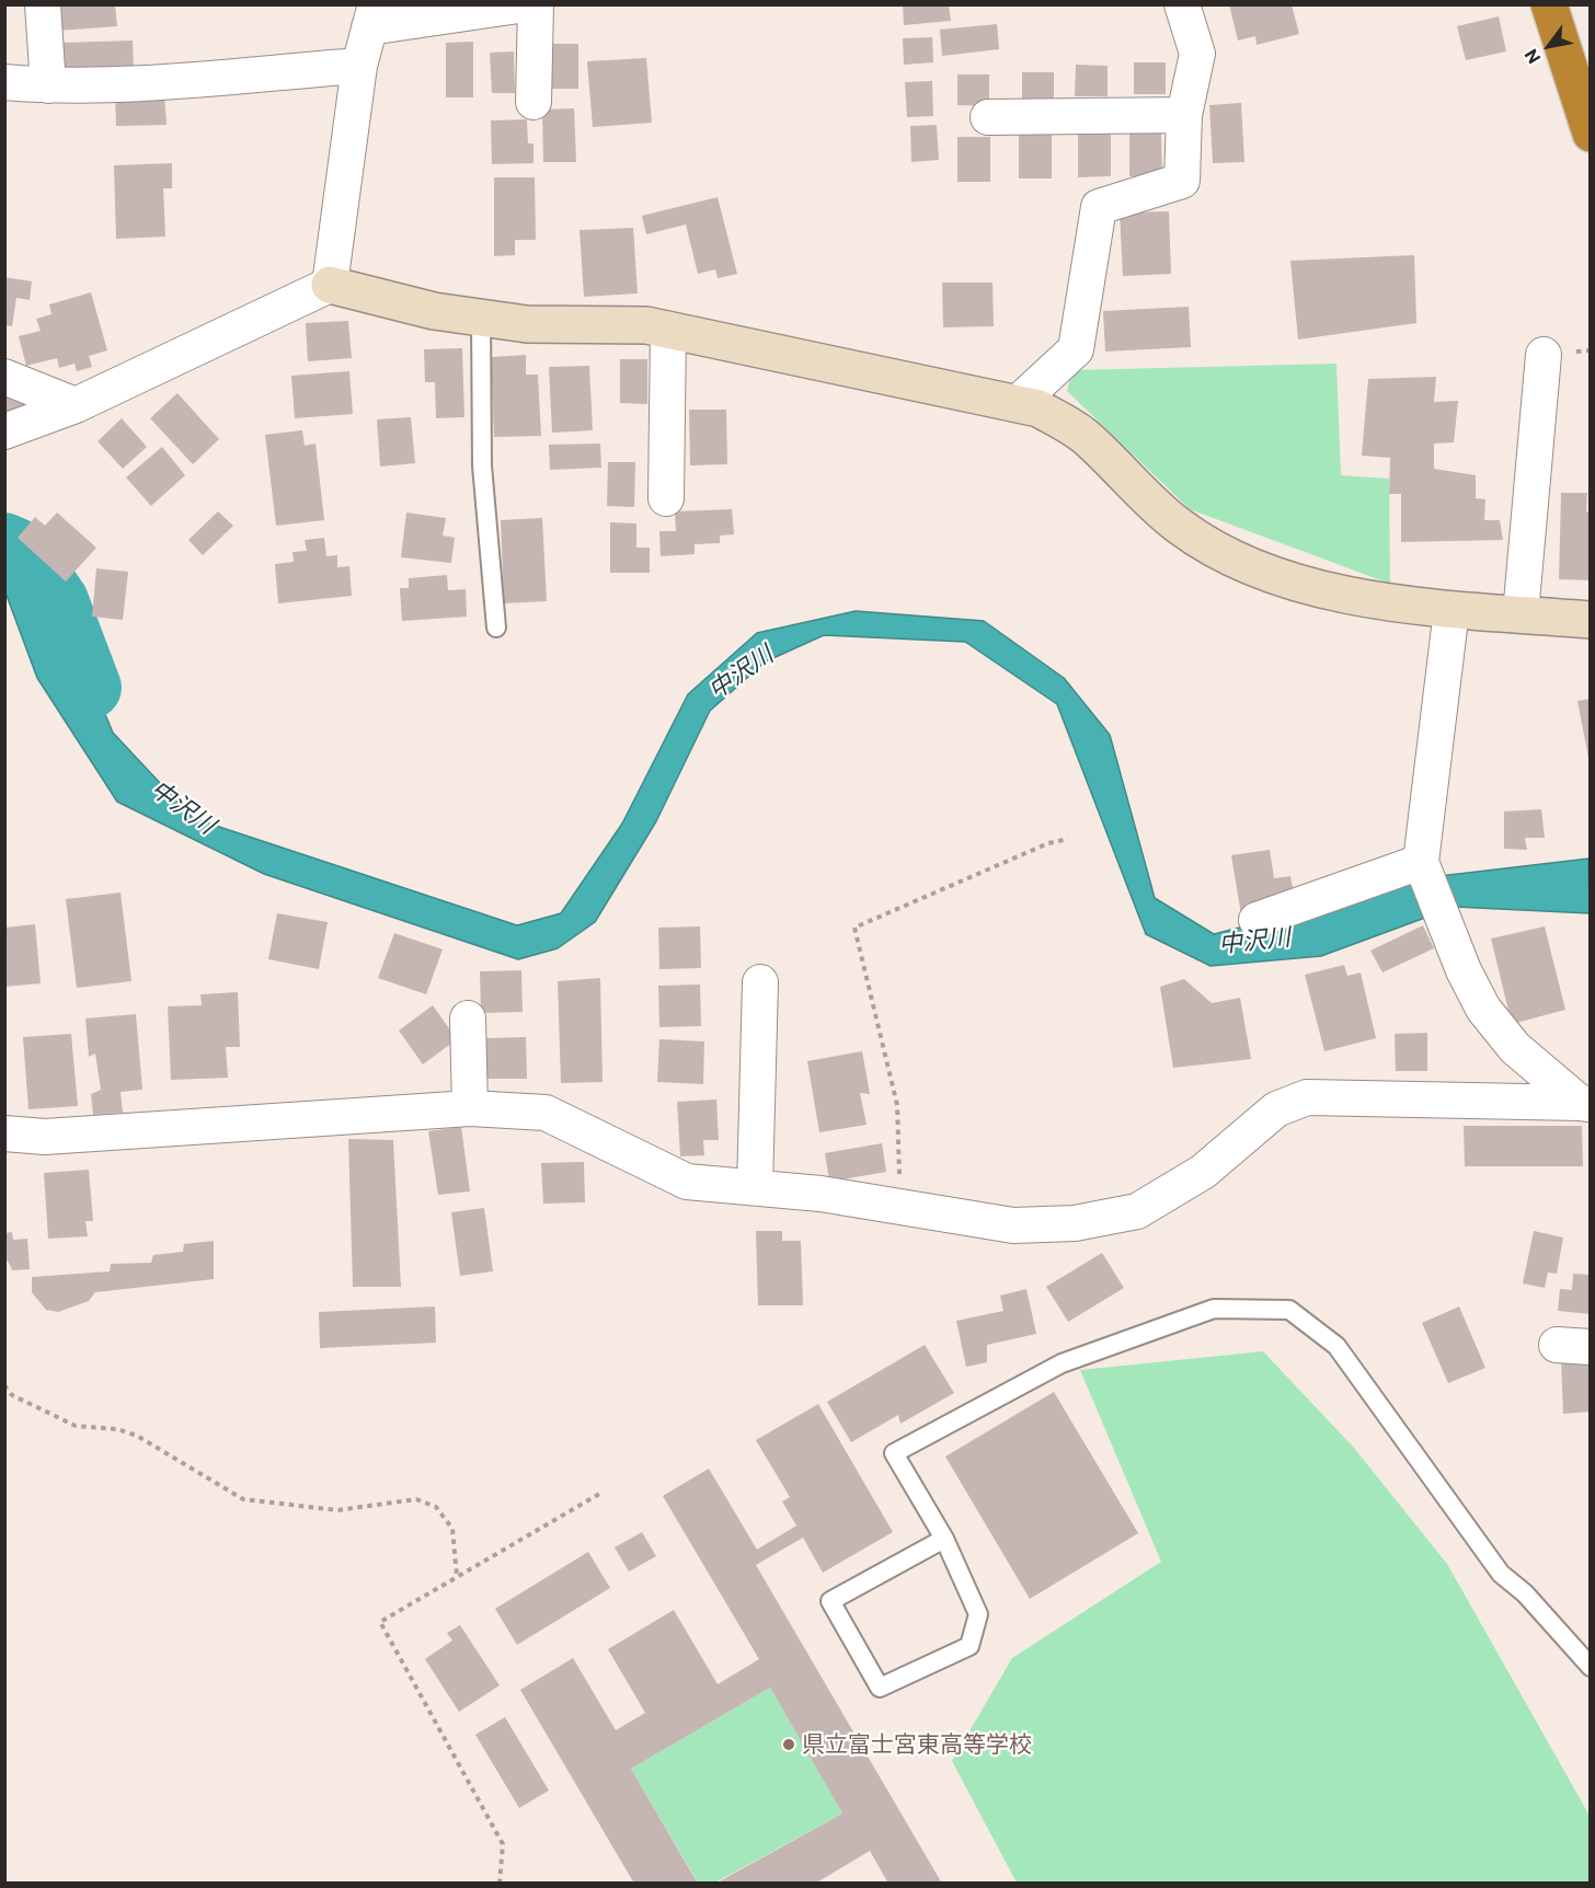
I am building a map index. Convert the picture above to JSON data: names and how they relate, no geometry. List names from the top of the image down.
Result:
{
  "water": ["中沢川"],
  "places": ["県立富士宮東高等学校"],
  "north": "bottom left"
}
